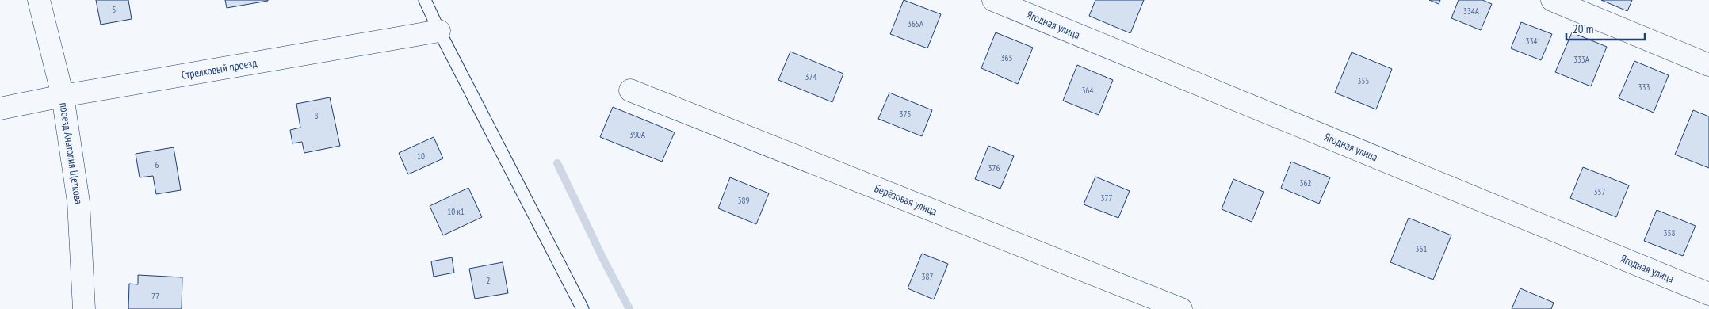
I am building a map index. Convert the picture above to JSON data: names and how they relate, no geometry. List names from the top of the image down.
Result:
{
  "streets": {
    "street": [
      "Ягодная улица",
      "Стрелковый проезд",
      "проезд Анатолия Щеткова",
      "Берёзовая улица"
    ]
  },
  "crossings": [
    ["Стрелковый проезд", "проезд Анатолия Щеткова"]
  ],
  "house_numbers": [
    "5",
    "334А",
    "365А",
    "334",
    "365",
    "333А",
    "374",
    "355",
    "333",
    "364",
    "375",
    "8",
    "390А",
    "10",
    "6",
    "376",
    "362",
    "357",
    "377",
    "389",
    "10 к1",
    "358",
    "361",
    "387",
    "2",
    "77"
  ],
  "scale_bar": "20 m"
}
